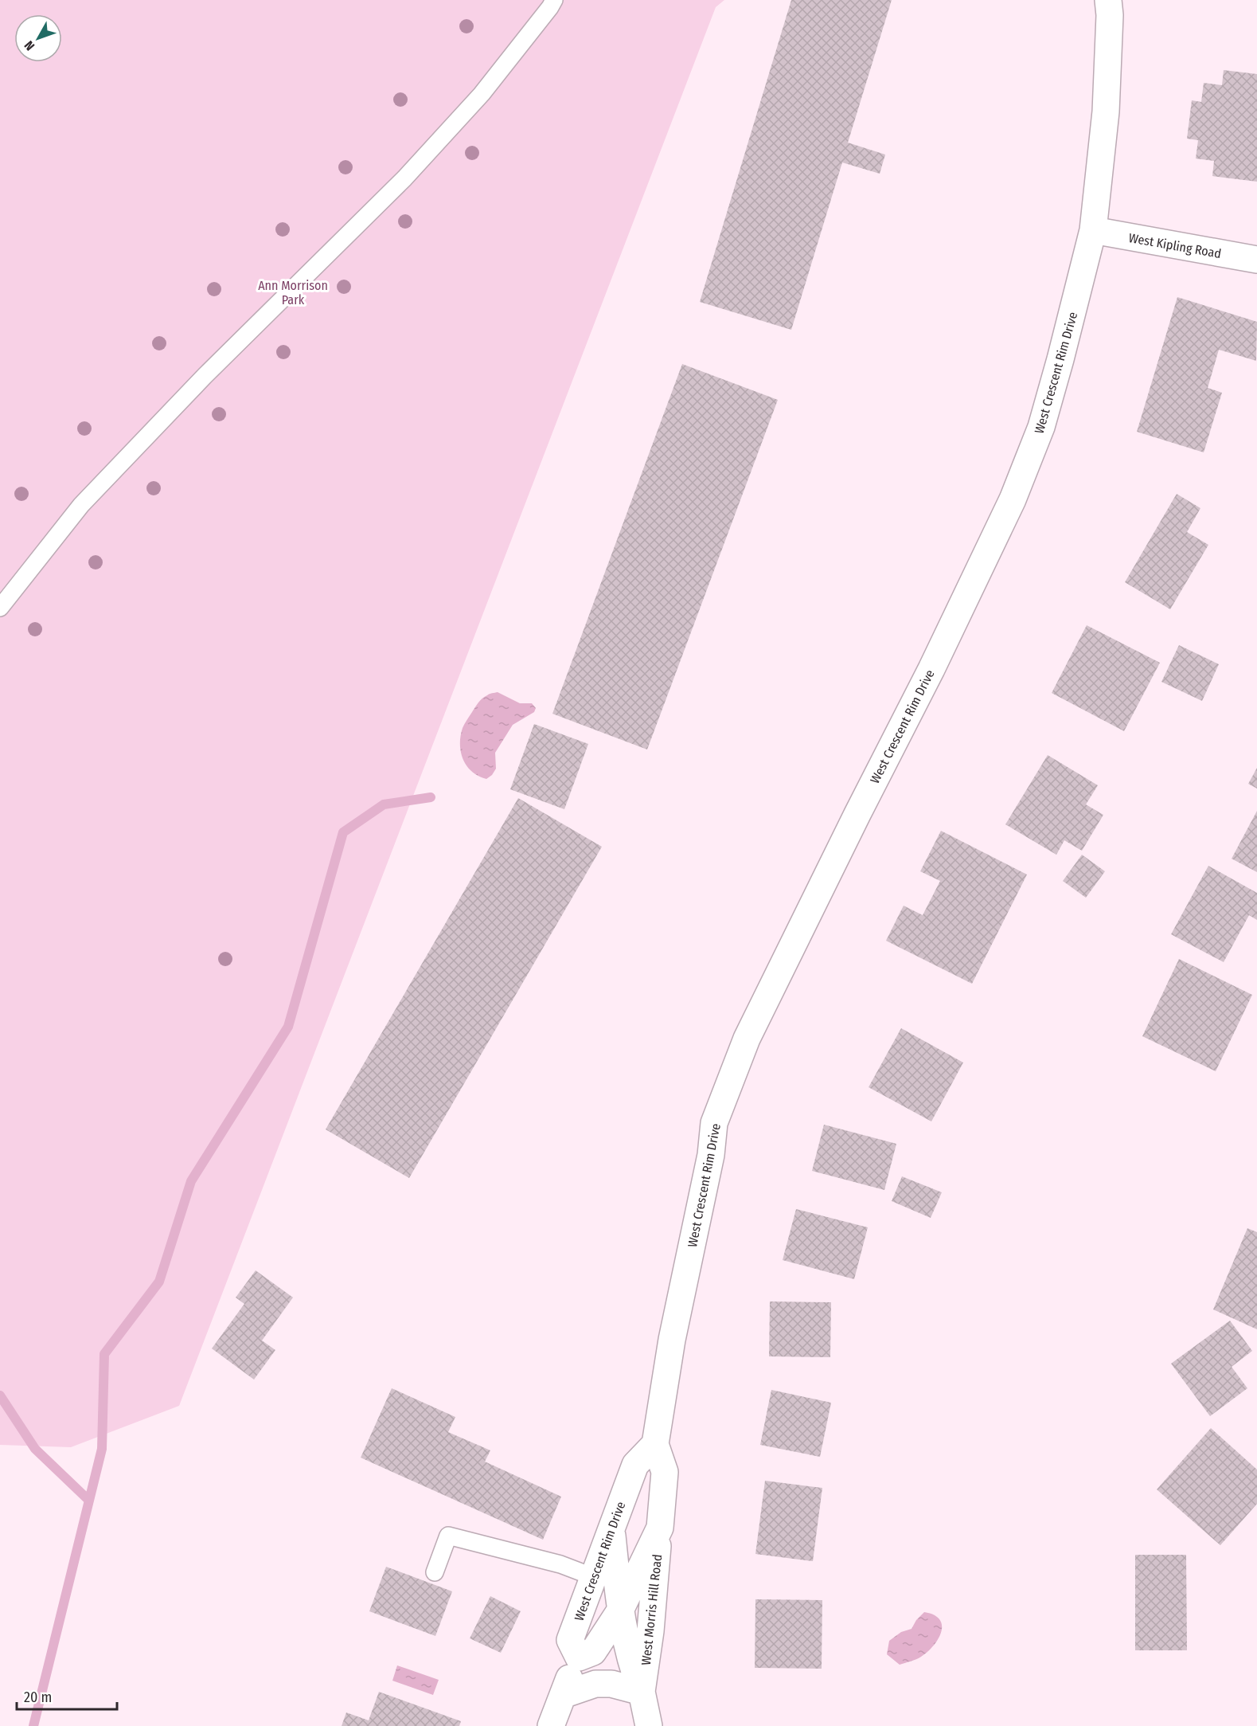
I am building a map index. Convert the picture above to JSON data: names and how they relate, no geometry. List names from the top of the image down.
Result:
{
  "streets": {
    "street": ["West Kipling Road", "West Crescent Rim Drive", "West Morris Hill Road"]
  },
  "crossings": [
    ["West Kipling Road", "West Crescent Rim Drive"],
    ["West Crescent Rim Drive", "West Morris Hill Road"]
  ],
  "parks": ["Ann Morrison Park"],
  "scale_bar": "20 m",
  "north": "bottom left"
}
